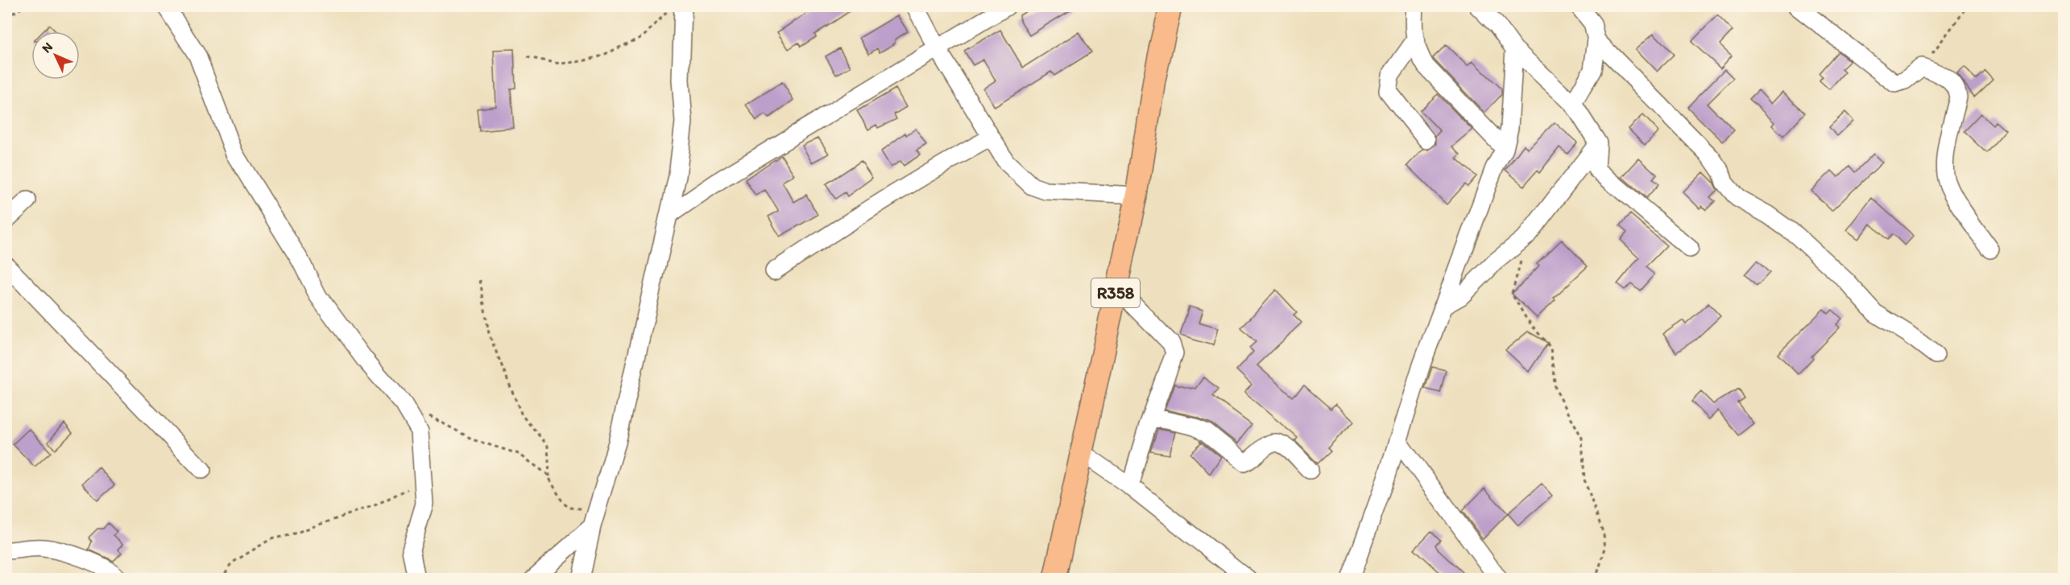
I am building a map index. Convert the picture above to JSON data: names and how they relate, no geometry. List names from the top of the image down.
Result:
{
  "streets": {
    "main road": ["R358"]
  },
  "north": "top left"
}
